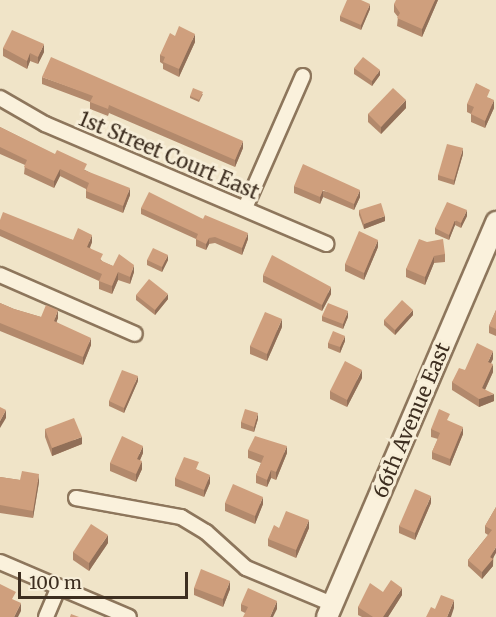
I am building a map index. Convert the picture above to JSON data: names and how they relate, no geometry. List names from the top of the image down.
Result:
{
  "streets": {
    "street": ["1st Street Court East", "66th Avenue East"]
  },
  "scale_bar": "100 m"
}
